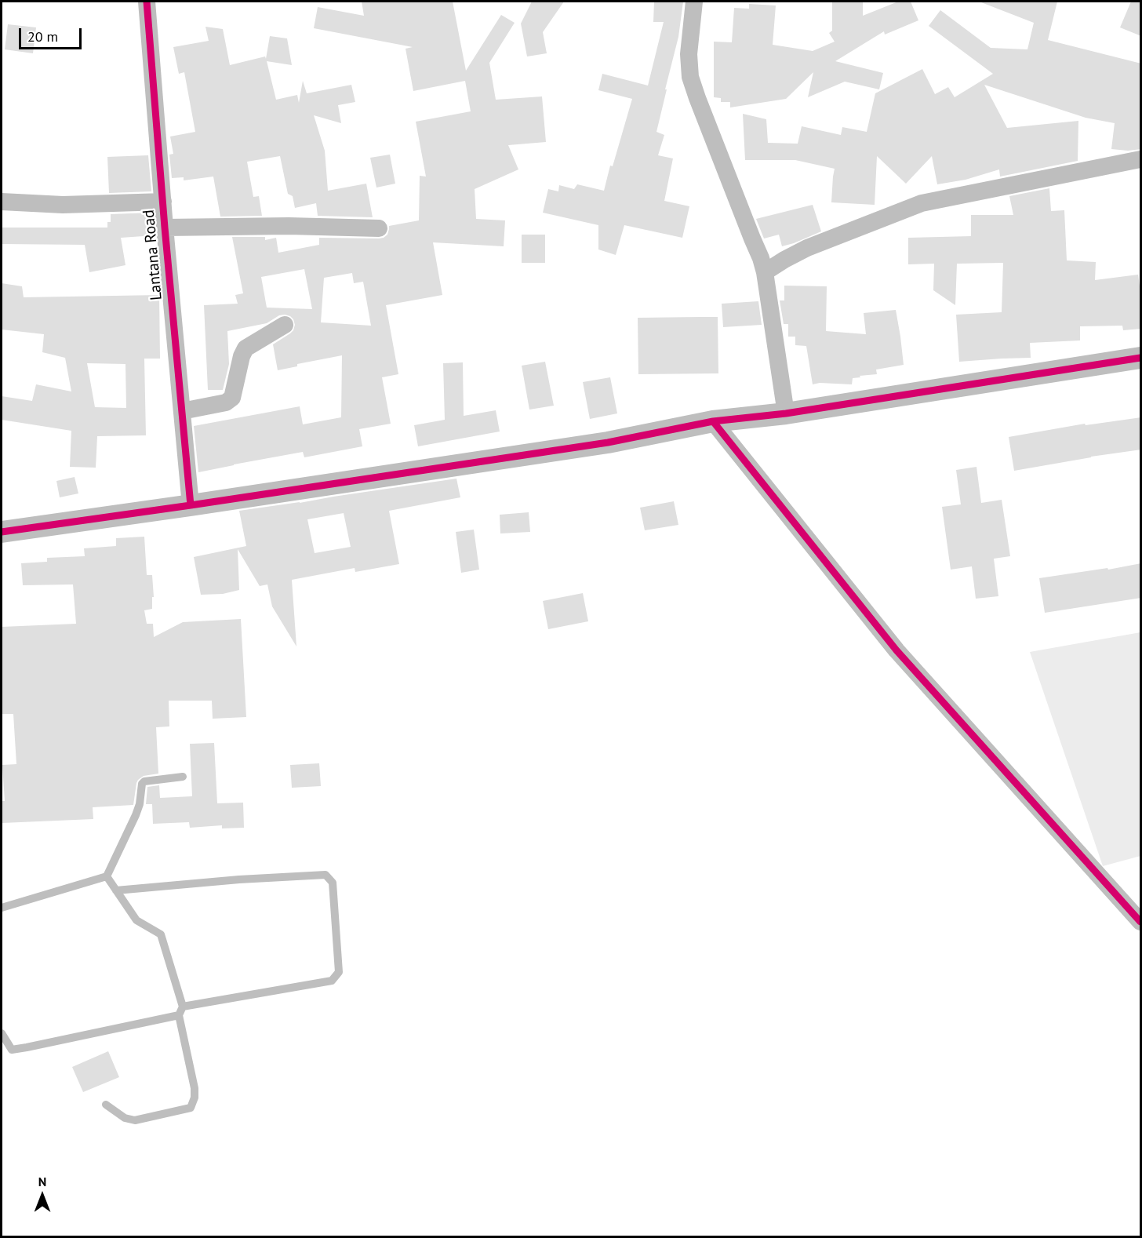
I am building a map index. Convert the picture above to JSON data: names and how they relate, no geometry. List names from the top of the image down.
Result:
{
  "streets": {
    "street": ["Lantana Road"]
  },
  "scale_bar": "20 m",
  "north": "top"
}
